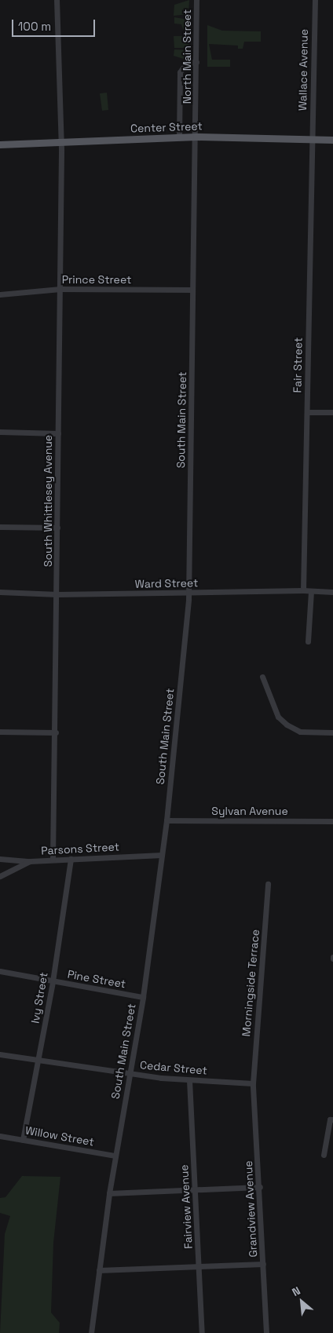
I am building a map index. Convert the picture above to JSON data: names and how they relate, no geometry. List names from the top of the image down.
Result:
{
  "streets": {
    "main road": ["Center Street"],
    "street": [
      "North Main Street",
      "Wallace Avenue",
      "Prince Street",
      "Fair Street",
      "South Main Street",
      "South Whittlesey Avenue",
      "Ward Street",
      "Sylvan Avenue",
      "Parsons Street",
      "Pine Street",
      "Morningside Terrace",
      "Ivy Street",
      "Cedar Street",
      "Willow Street",
      "Fairview Avenue",
      "Grandview Avenue"
    ]
  },
  "crossings": [
    ["North Main Street", "Center Street"],
    ["North Main Street", "South Main Street"],
    ["Wallace Avenue", "Center Street"],
    ["Wallace Avenue", "Fair Street"],
    ["Center Street", "Fair Street"],
    ["Center Street", "South Main Street"],
    ["Center Street", "South Whittlesey Avenue"],
    ["Prince Street", "South Main Street"],
    ["Prince Street", "South Whittlesey Avenue"],
    ["Fair Street", "Ward Street"],
    ["South Main Street", "Ward Street"],
    ["South Main Street", "Sylvan Avenue"],
    ["South Main Street", "Parsons Street"],
    ["South Main Street", "Pine Street"],
    ["South Main Street", "Cedar Street"],
    ["South Main Street", "Willow Street"],
    ["South Whittlesey Avenue", "Ward Street"],
    ["South Whittlesey Avenue", "Parsons Street"],
    ["Parsons Street", "Ivy Street"],
    ["Pine Street", "Ivy Street"],
    ["Morningside Terrace", "Cedar Street"],
    ["Morningside Terrace", "Grandview Avenue"],
    ["Ivy Street", "Cedar Street"],
    ["Ivy Street", "Willow Street"],
    ["Cedar Street", "Fairview Avenue"],
    ["Cedar Street", "Grandview Avenue"]
  ],
  "scale_bar": "100 m",
  "north": "top left"
}
